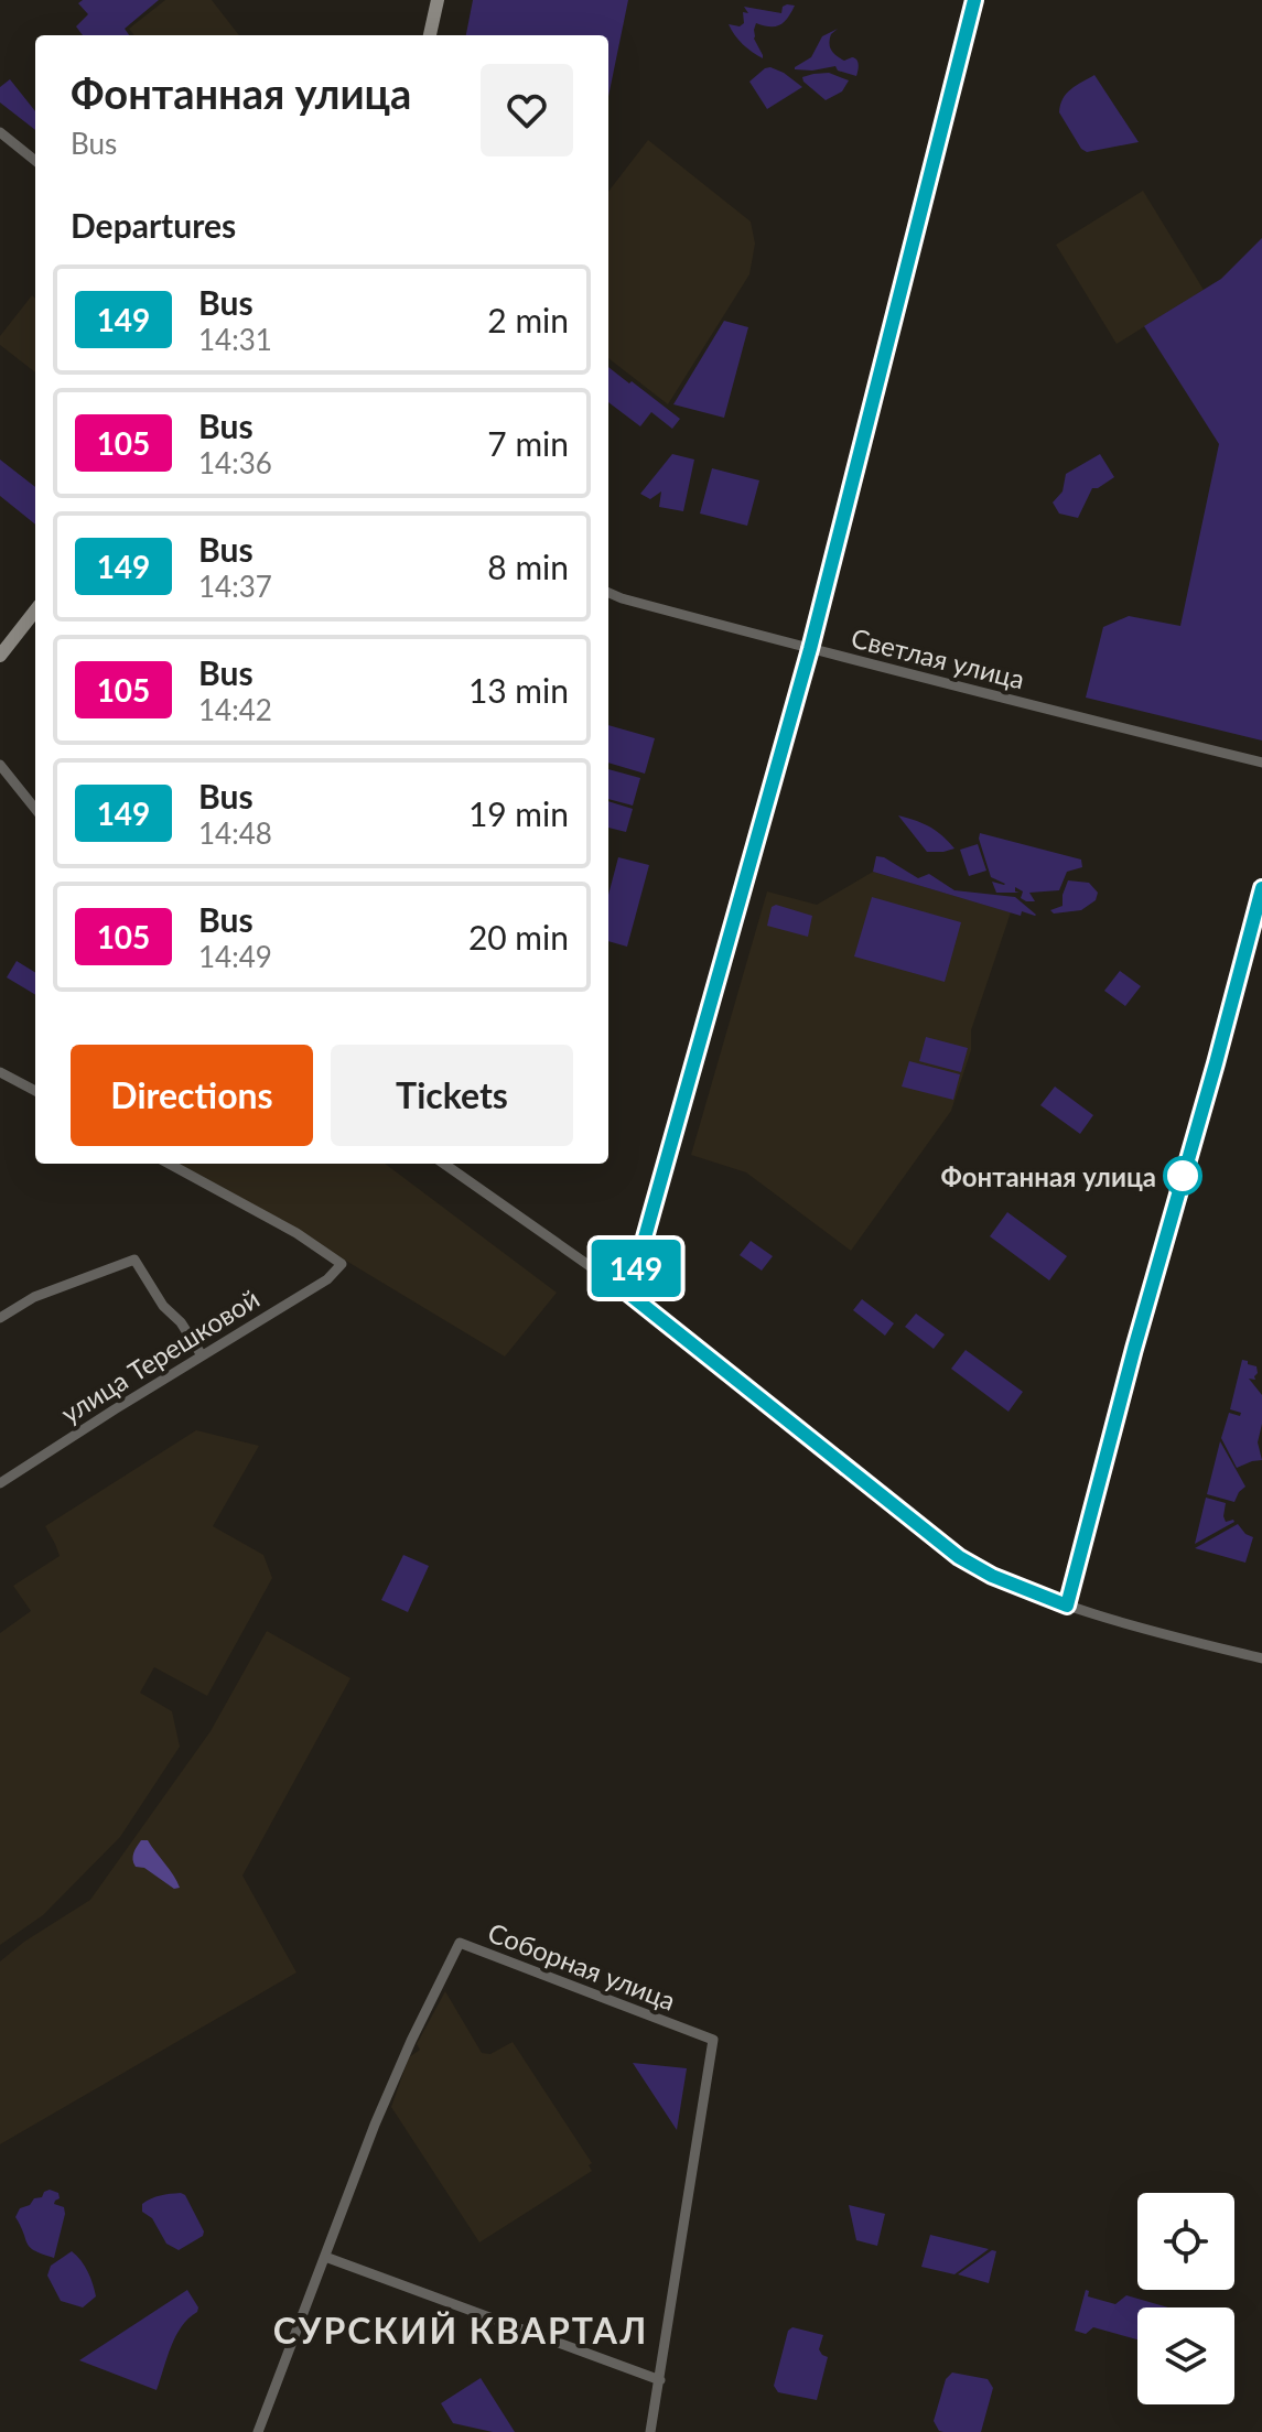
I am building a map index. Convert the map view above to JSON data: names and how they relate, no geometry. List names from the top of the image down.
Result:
{
  "streets": {
    "street": ["Светлая улица", "улица Терешковой", "Соборная улица"]
  },
  "districts": ["СУРСКИЙ КВАРТАЛ"],
  "places": ["Фонтанная улица"],
  "lines": ["bus line 149"],
  "page": {
    "on_map": "149",
    "heading": [
      ["Фонтанная улица", "Bus"],
      "Departures"
    ],
    "list": [
      {
        "mark": "149",
        "name": "Bus",
        "note": "14:31",
        "value": "2 min"
      },
      {
        "mark": "105",
        "name": "Bus",
        "note": "14:36",
        "value": "7 min"
      },
      {
        "mark": "149",
        "name": "Bus",
        "note": "14:37",
        "value": "8 min"
      },
      {
        "mark": "105",
        "name": "Bus",
        "note": "14:42",
        "value": "13 min"
      },
      {
        "mark": "149",
        "name": "Bus",
        "note": "14:48",
        "value": "19 min"
      },
      {
        "mark": "105",
        "name": "Bus",
        "note": "14:49",
        "value": "20 min"
      }
    ],
    "buttons": ["Directions", "Tickets"]
  }
}
